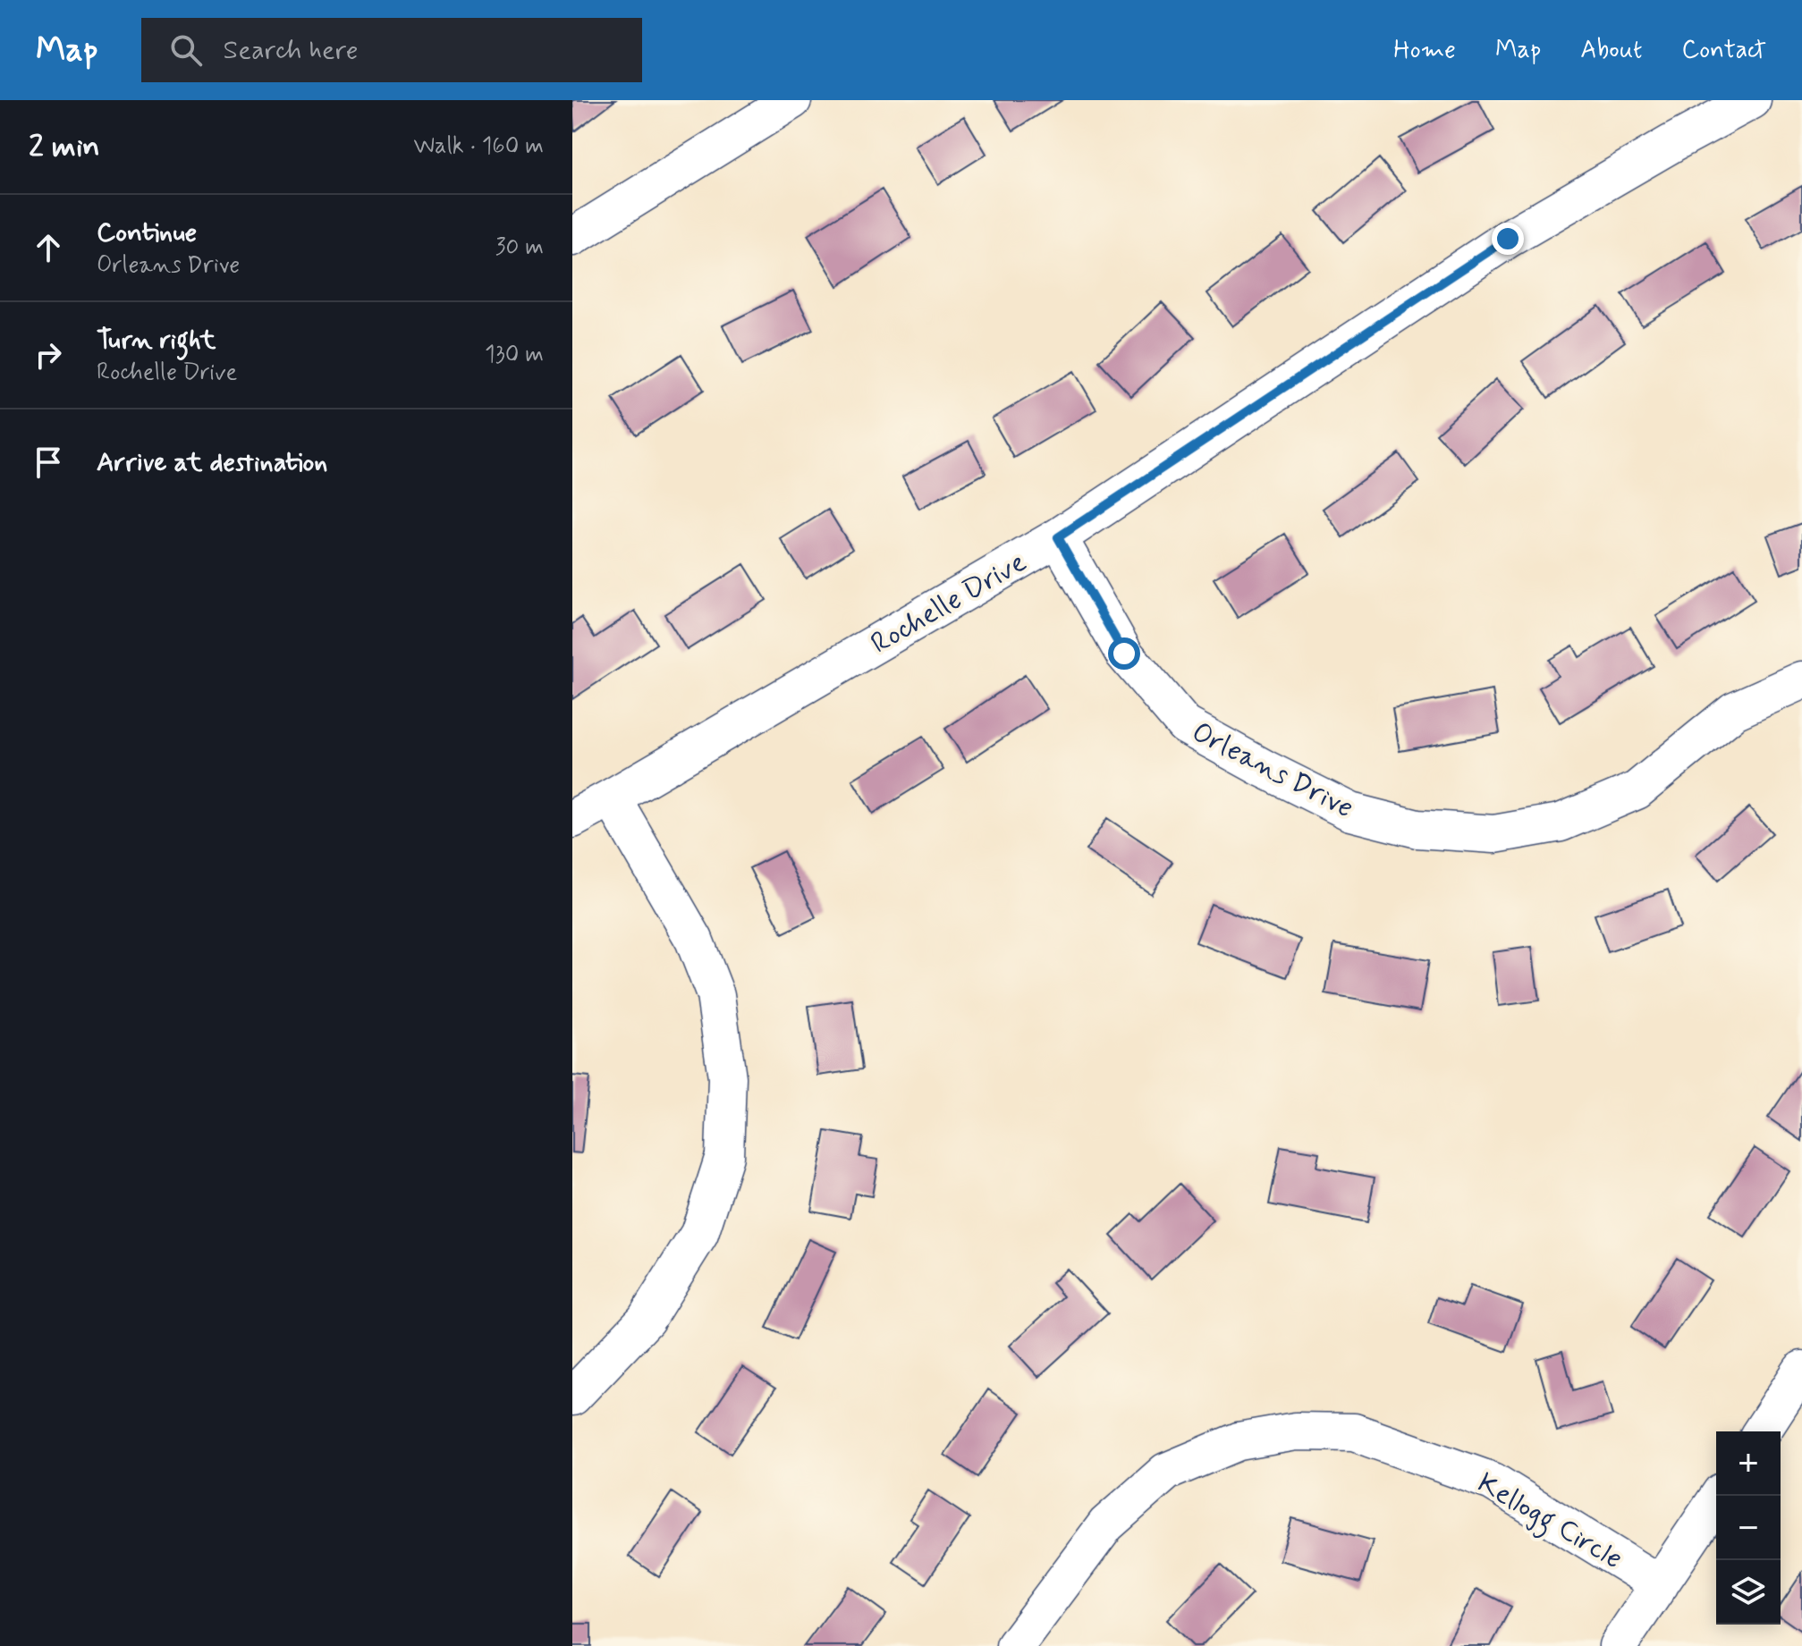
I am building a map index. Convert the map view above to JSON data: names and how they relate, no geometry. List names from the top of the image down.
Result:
{
  "streets": {
    "street": ["Rochelle Drive", "Orleans Drive", "Kellogg Circle"]
  },
  "crossings": [
    ["Rochelle Drive", "Orleans Drive"]
  ],
  "page": {
    "header": "Map",
    "search": "Search here",
    "nav": [
      "Home",
      "Map",
      "About",
      "Contact"
    ],
    "heading": ["2 min", "Walk · 160 m"],
    "list": [
      ["Continue", "Orleans Drive", "30 m"],
      ["Turn right", "Rochelle Drive", "130 m"],
      "Arrive at destination"
    ],
    "map_buttons": ["+", "−"]
  }
}
